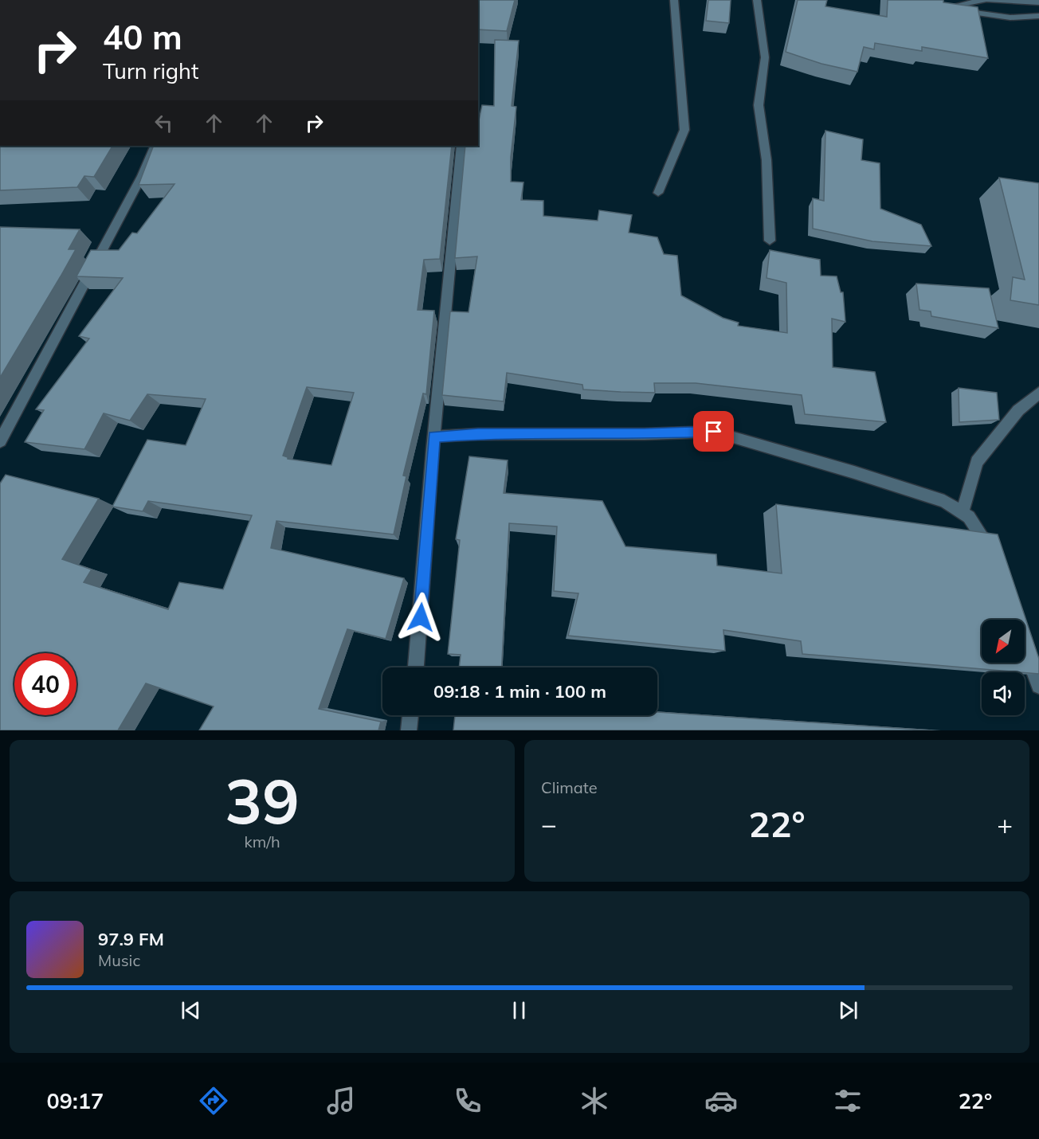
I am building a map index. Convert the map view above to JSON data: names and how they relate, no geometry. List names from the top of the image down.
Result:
{
  "north": "bottom left",
  "page": {
    "turn": ["40 m", "Turn right"],
    "limit": "40",
    "trip": "09:18 · 1 min · 100 m",
    "tile": [
      ["39", "km/h"],
      "Climate"
    ],
    "heat": ["−", "22°", "+"],
    "song": ["97.9 FM", "Music"],
    "tabs": ["09:17", "22°"]
  }
}
